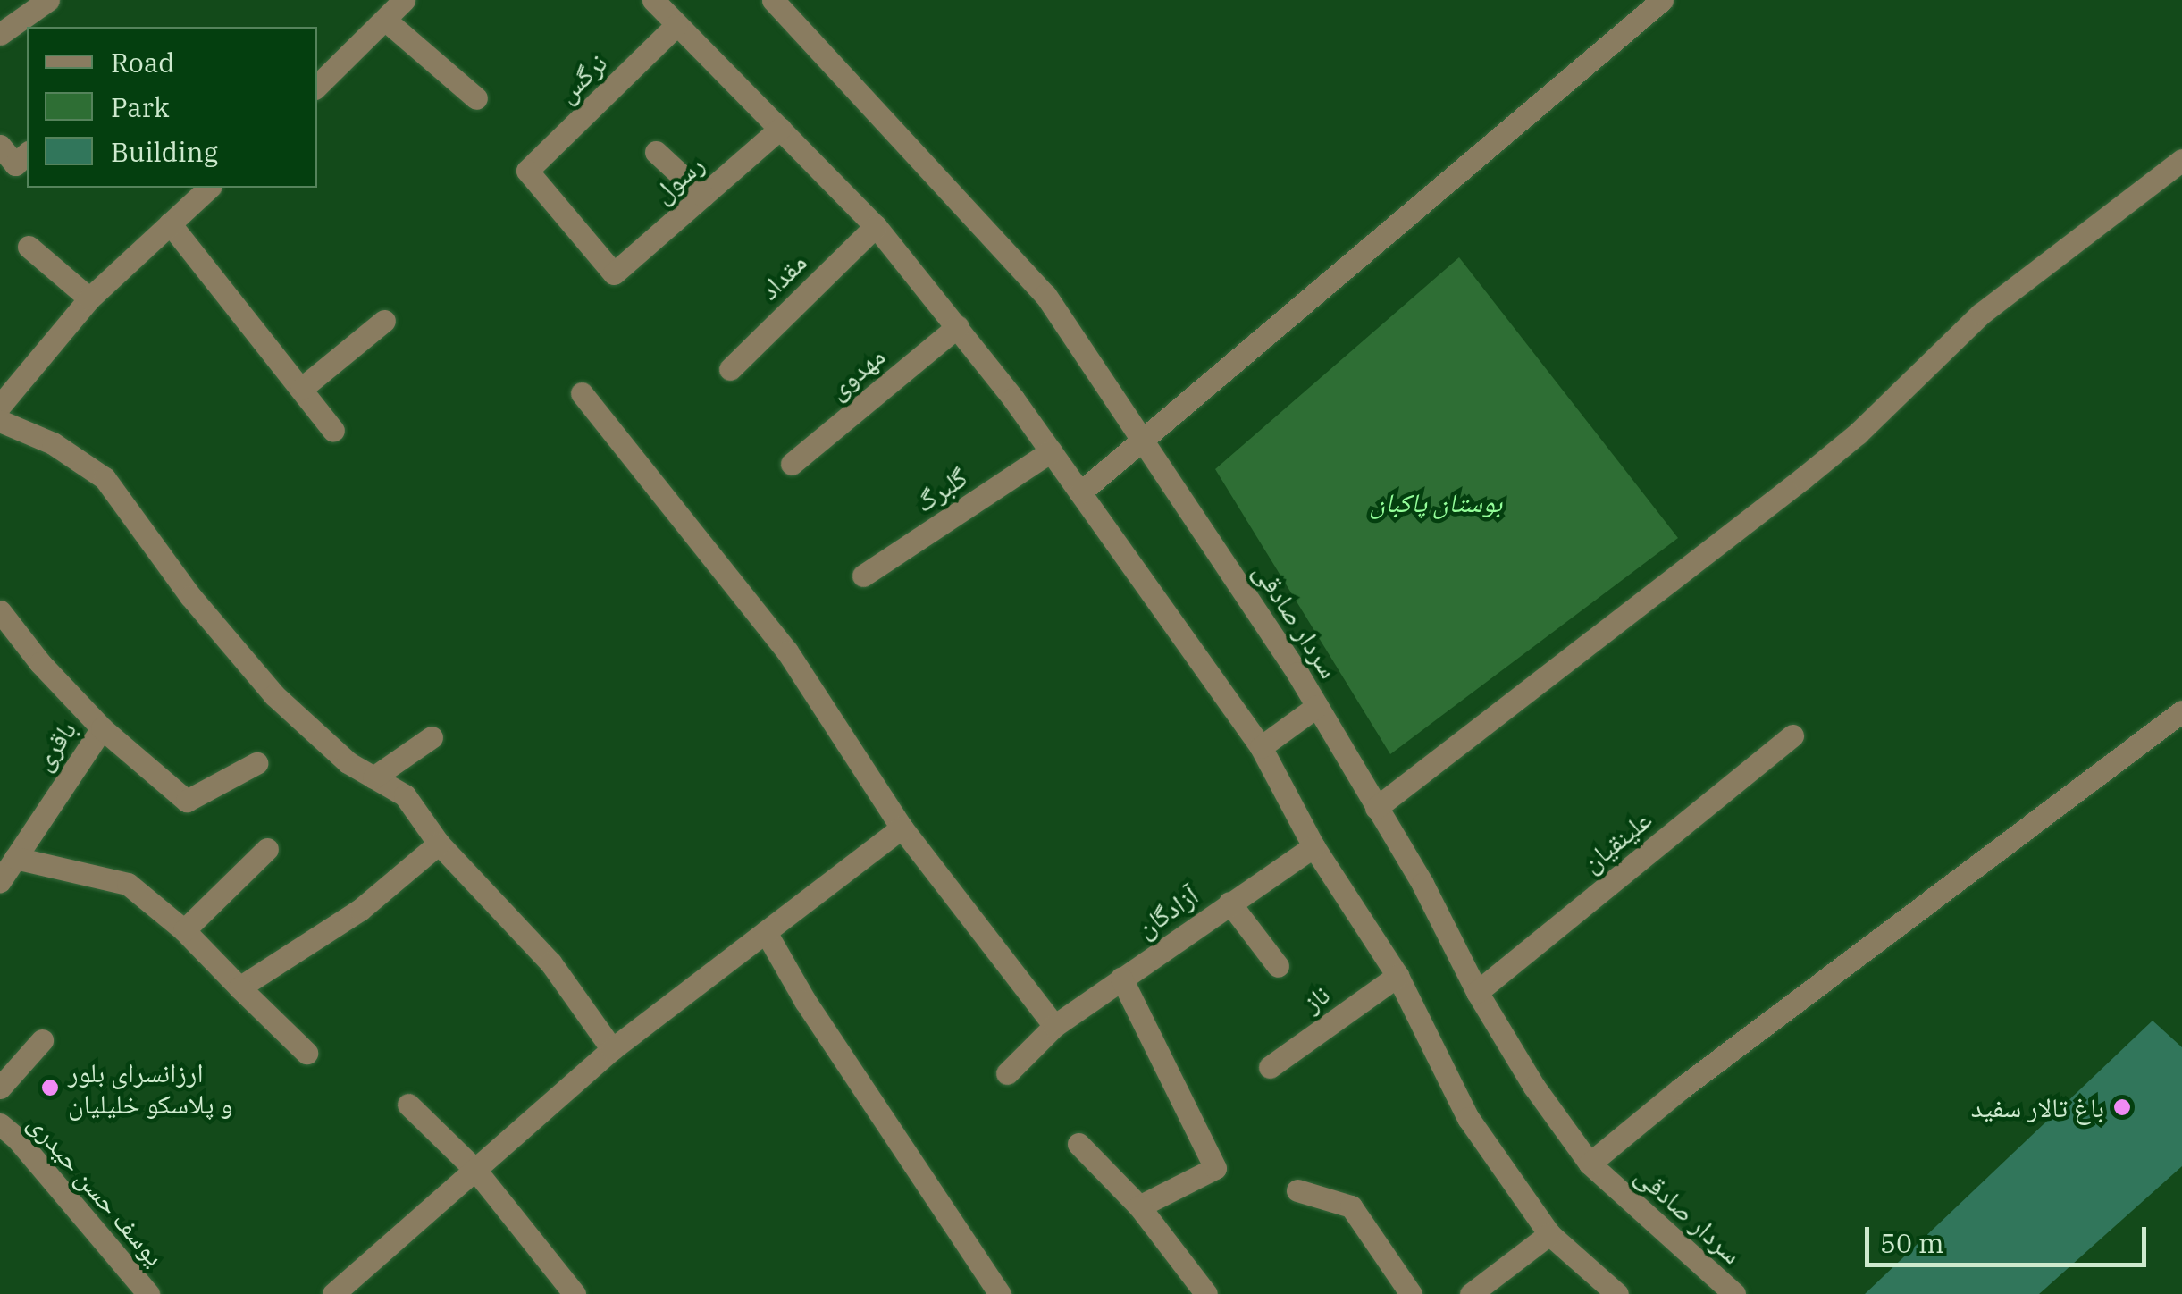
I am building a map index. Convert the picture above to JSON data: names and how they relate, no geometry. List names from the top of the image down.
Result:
{
  "streets": {
    "street": [
      "نرگس",
      "رسول",
      "مقداد",
      "مهدوی",
      "گلبرگ",
      "سردار صادقی",
      "باقری",
      "علینقیان",
      "آزادگان",
      "ناز",
      "یوسف حسن حیدری"
    ]
  },
  "crossings": [
    ["نرگس", "رسول"],
    ["سردار صادقی", "علینقیان"]
  ],
  "parks": ["بوستان پاکبان"],
  "places": ["ارزانسرای بلور و پلاسکو خلیلیان", "باغ تالار سفید"],
  "legend": ["Road", "Park", "Building"],
  "scale_bar": "50 m"
}
